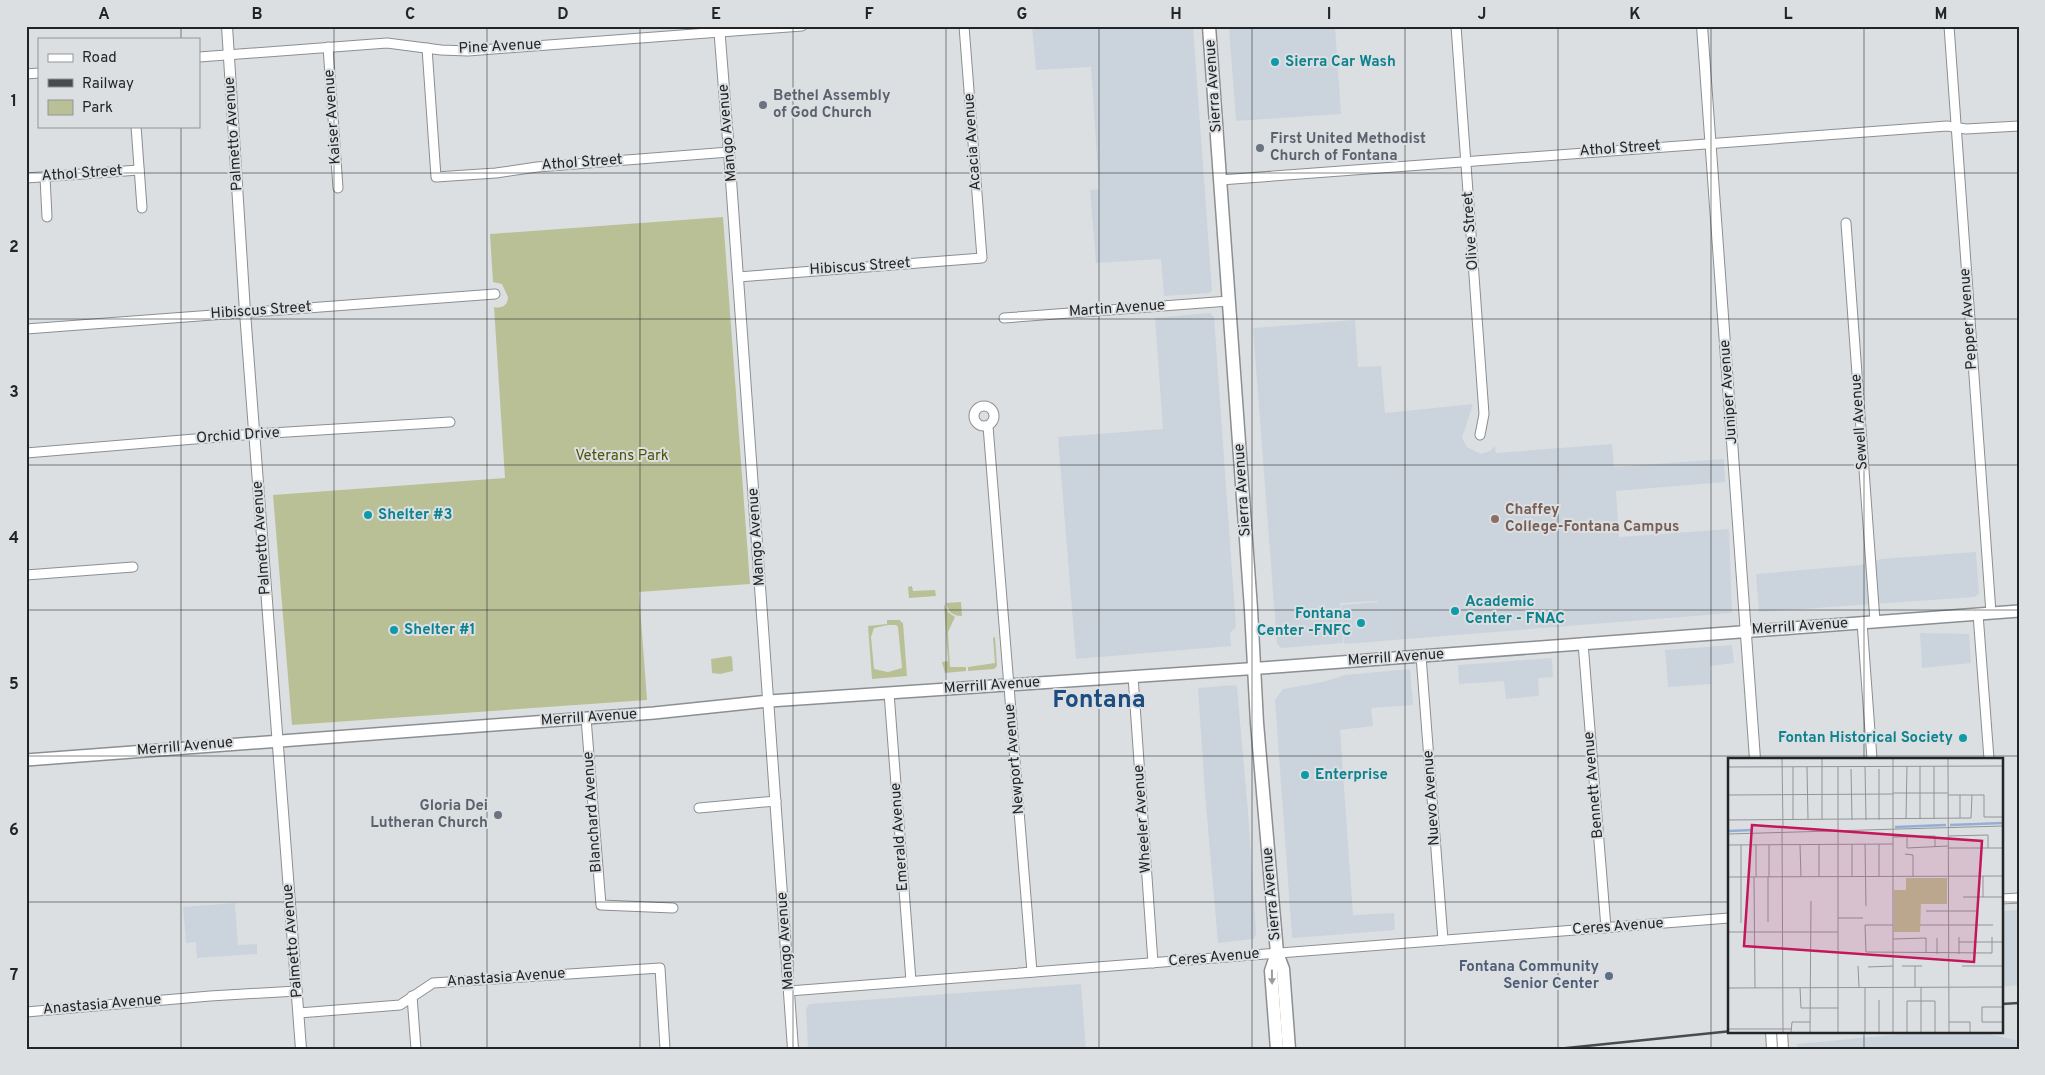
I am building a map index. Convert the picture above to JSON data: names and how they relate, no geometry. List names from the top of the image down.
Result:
{
  "streets": {
    "main road": ["Sierra Avenue", "Merrill Avenue"],
    "street": [
      "Pine Avenue",
      "Kaiser Avenue",
      "Mango Avenue",
      "Palmetto Avenue",
      "Acacia Avenue",
      "Athol Street",
      "Olive Street",
      "Hibiscus Street",
      "Martin Avenue",
      "Pepper Avenue",
      "Juniper Avenue",
      "Sewell Avenue",
      "Orchid Drive",
      "Newport Avenue",
      "Bennett Avenue",
      "Nuevo Avenue",
      "Blanchard Avenue",
      "Wheeler Avenue",
      "Emerald Avenue",
      "Ceres Avenue",
      "Anastasia Avenue"
    ]
  },
  "crossings": [
    ["Pine Avenue", "Kaiser Avenue"],
    ["Pine Avenue", "Mango Avenue"],
    ["Pine Avenue", "Palmetto Avenue"],
    ["Pine Avenue", "Athol Street"],
    ["Sierra Avenue", "Athol Street"],
    ["Sierra Avenue", "Martin Avenue"],
    ["Sierra Avenue", "Merrill Avenue"],
    ["Sierra Avenue", "Ceres Avenue"],
    ["Mango Avenue", "Athol Street"],
    ["Mango Avenue", "Hibiscus Street"],
    ["Mango Avenue", "Merrill Avenue"],
    ["Mango Avenue", "Ceres Avenue"],
    ["Palmetto Avenue", "Hibiscus Street"],
    ["Palmetto Avenue", "Orchid Drive"],
    ["Palmetto Avenue", "Merrill Avenue"],
    ["Palmetto Avenue", "Anastasia Avenue"],
    ["Acacia Avenue", "Hibiscus Street"],
    ["Athol Street", "Olive Street"],
    ["Athol Street", "Pepper Avenue"],
    ["Athol Street", "Juniper Avenue"],
    ["Pepper Avenue", "Merrill Avenue"],
    ["Juniper Avenue", "Merrill Avenue"],
    ["Sewell Avenue", "Merrill Avenue"],
    ["Merrill Avenue", "Newport Avenue"],
    ["Merrill Avenue", "Bennett Avenue"],
    ["Merrill Avenue", "Nuevo Avenue"],
    ["Merrill Avenue", "Blanchard Avenue"],
    ["Merrill Avenue", "Wheeler Avenue"],
    ["Merrill Avenue", "Emerald Avenue"],
    ["Newport Avenue", "Ceres Avenue"],
    ["Bennett Avenue", "Ceres Avenue"],
    ["Nuevo Avenue", "Ceres Avenue"],
    ["Wheeler Avenue", "Ceres Avenue"],
    ["Emerald Avenue", "Ceres Avenue"]
  ],
  "districts": ["Fontana"],
  "parks": ["Veterans Park"],
  "places": [
    "Sierra Car Wash",
    "Bethel Assembly of God Church",
    "First United Methodist Church of Fontana",
    "Shelter #3",
    "Chaffey College-Fontana Campus",
    "Academic Center - FNAC",
    "Fontana Center -FNFC",
    "Shelter #1",
    "Fontan Historical Society",
    "Enterprise",
    "Gloria Dei Lutheran Church",
    "Fontana Community Senior Center"
  ],
  "legend": ["Road", "Railway", "Park"],
  "grid": {
    "columns": [
      "A",
      "B",
      "C",
      "D",
      "E",
      "F",
      "G",
      "H",
      "I",
      "J",
      "K",
      "L",
      "M"
    ],
    "rows": [
      "1",
      "2",
      "3",
      "4",
      "5",
      "6",
      "7"
    ]
  }
}
